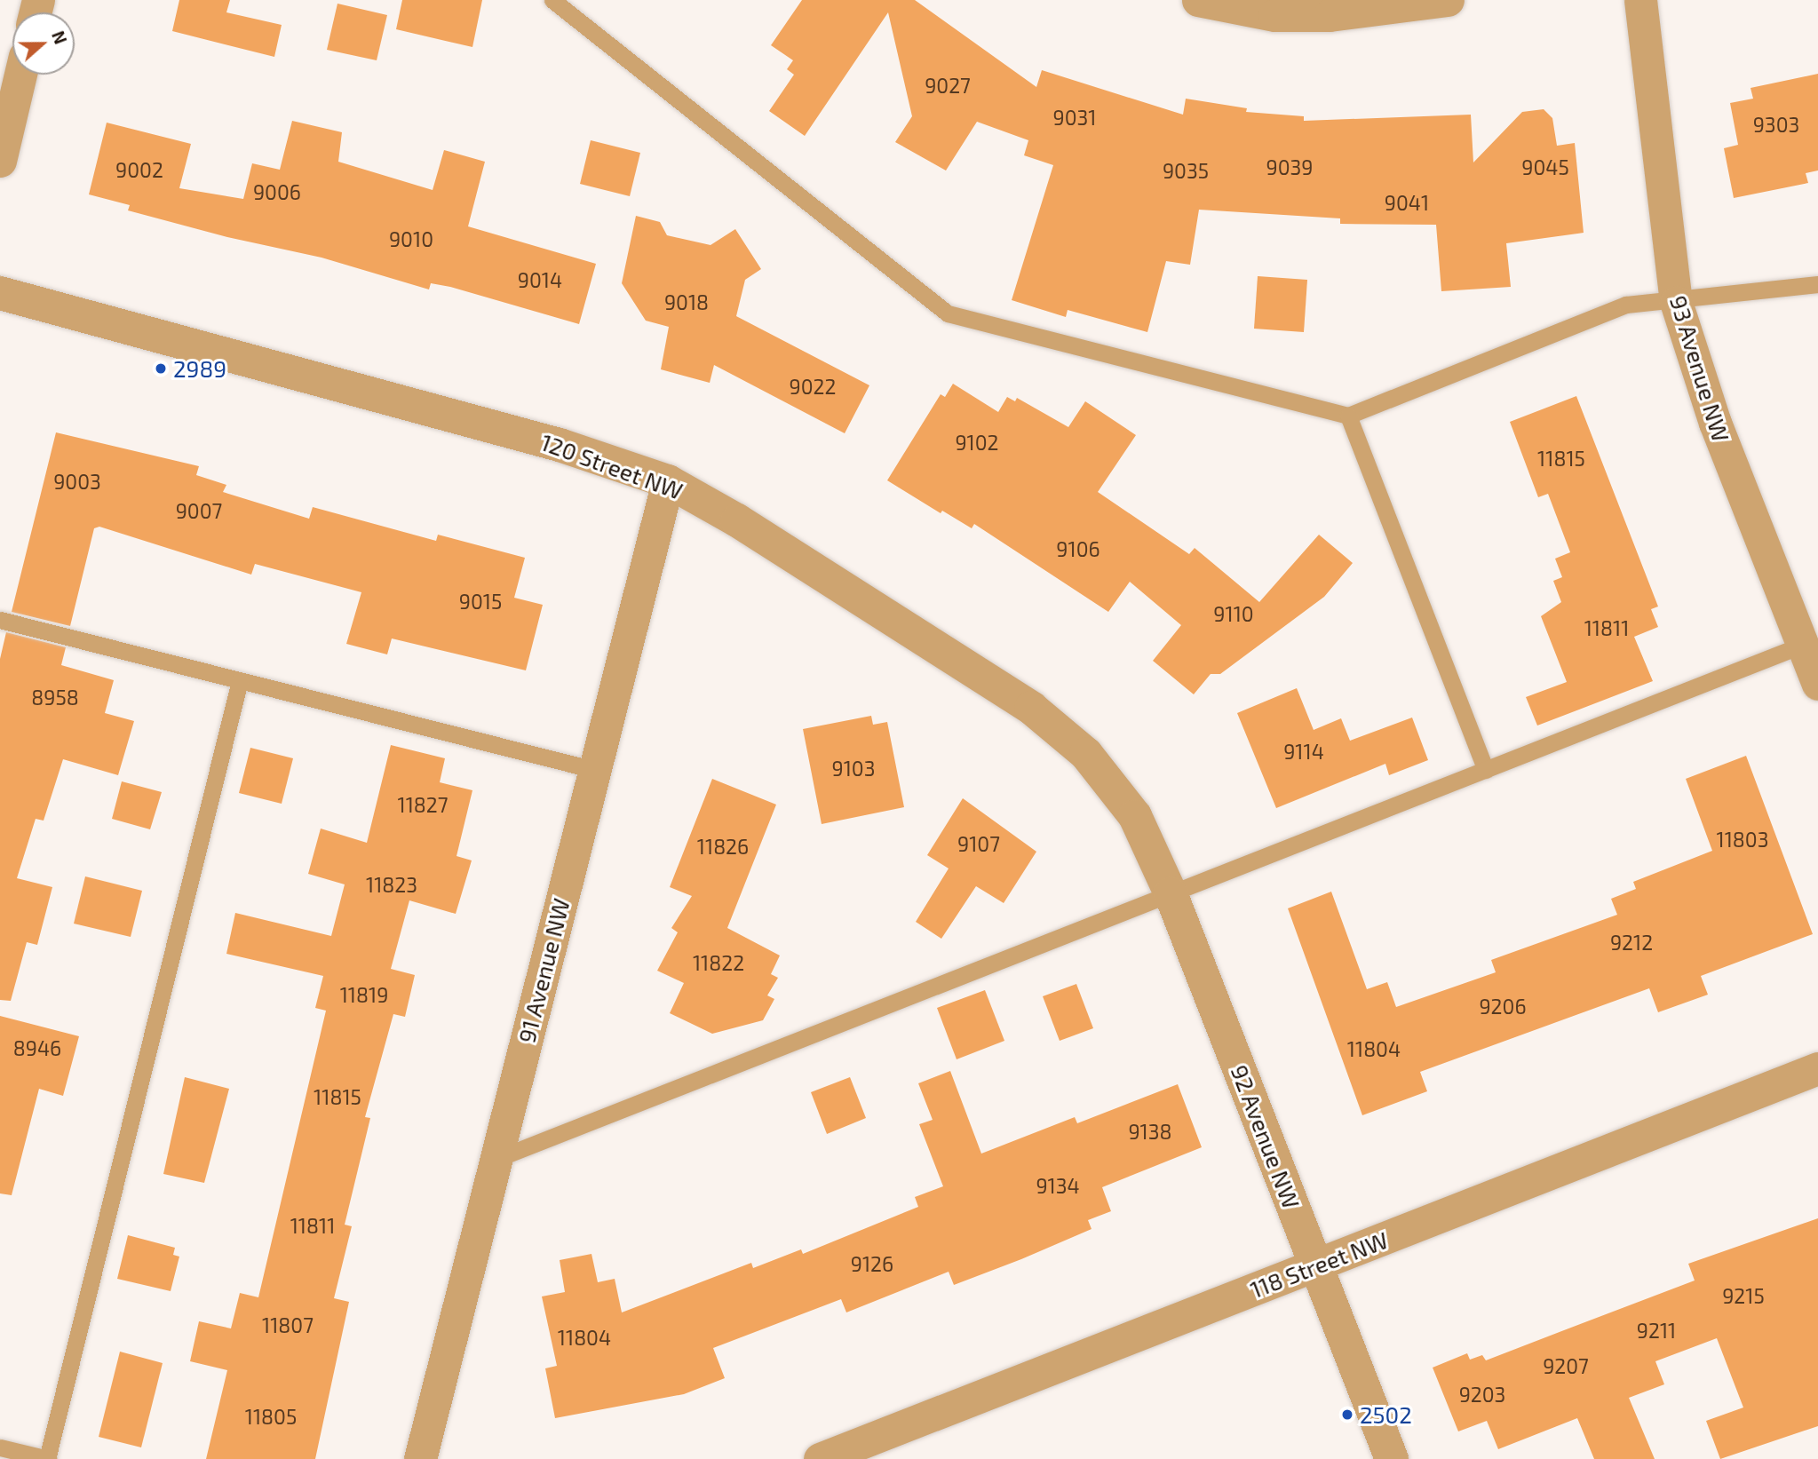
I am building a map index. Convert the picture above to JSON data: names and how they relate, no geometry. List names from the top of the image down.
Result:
{
  "streets": {
    "street": [
      "93 Avenue NW",
      "120 Street NW",
      "91 Avenue NW",
      "92 Avenue NW",
      "118 Street NW"
    ]
  },
  "crossings": [
    ["120 Street NW", "91 Avenue NW"],
    ["120 Street NW", "92 Avenue NW"],
    ["92 Avenue NW", "118 Street NW"]
  ],
  "places": ["2989", "2502"],
  "house_numbers": [
    "9027",
    "9031",
    "9303",
    "9039",
    "9045",
    "9002",
    "9035",
    "9006",
    "9041",
    "9010",
    "9014",
    "9018",
    "9022",
    "9102",
    "11815",
    "9003",
    "9007",
    "9106",
    "9015",
    "9110",
    "11811",
    "8958",
    "9114",
    "9103",
    "11827",
    "11803",
    "9107",
    "11826",
    "11823",
    "9212",
    "11822",
    "11819",
    "9206",
    "8946",
    "11804",
    "11815",
    "9138",
    "9134",
    "11811",
    "9126",
    "9215",
    "11807",
    "9211",
    "11804",
    "9207",
    "9203",
    "11805"
  ],
  "north": "right"
}
